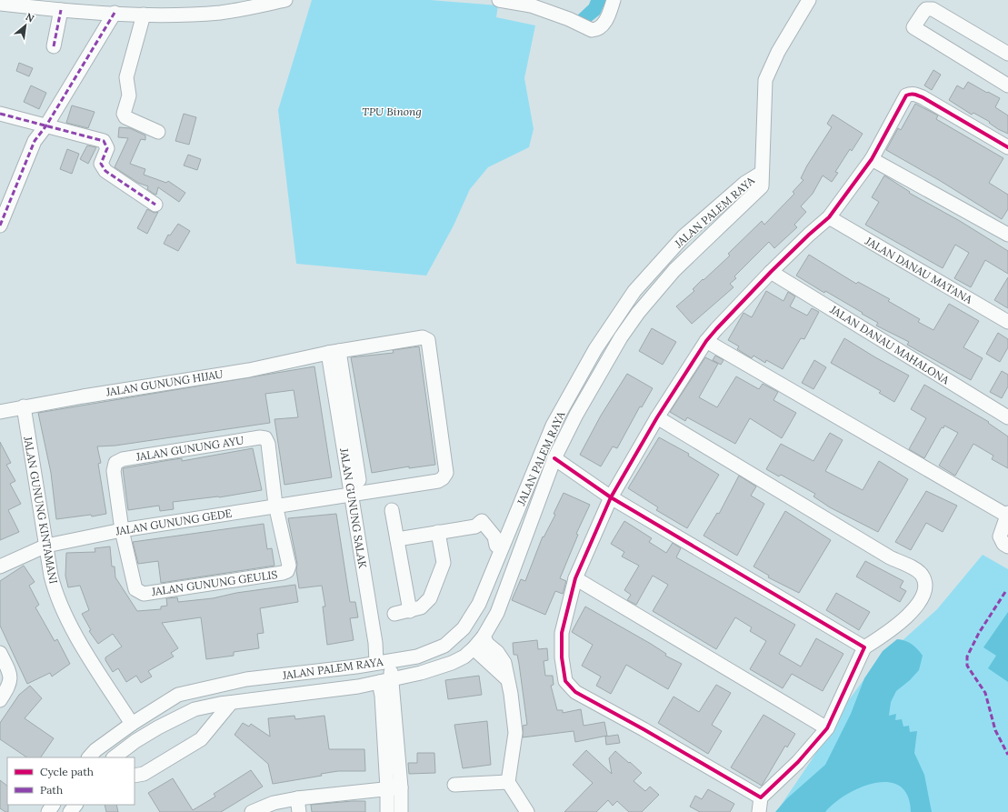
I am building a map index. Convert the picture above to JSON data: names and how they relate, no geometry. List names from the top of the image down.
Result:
{
  "streets": {
    "street": [
      "JALAN PALEM RAYA",
      "JALAN DANAU MATANA",
      "JALAN DANAU MAHALONA",
      "JALAN GUNUNG HIJAU",
      "JALAN GUNUNG AYU",
      "JALAN GUNUNG SALAK",
      "JALAN GUNUNG KINTAMANI",
      "JALAN GUNUNG GEDE",
      "JALAN GUNUNG GEULIS"
    ]
  },
  "crossings": [
    ["JALAN PALEM RAYA", "JALAN GUNUNG SALAK"],
    ["JALAN PALEM RAYA", "JALAN GUNUNG KINTAMANI"],
    ["JALAN GUNUNG HIJAU", "JALAN GUNUNG SALAK"],
    ["JALAN GUNUNG HIJAU", "JALAN GUNUNG KINTAMANI"],
    ["JALAN GUNUNG HIJAU", "JALAN GUNUNG GEDE"],
    ["JALAN GUNUNG AYU", "JALAN GUNUNG GEDE"],
    ["JALAN GUNUNG AYU", "JALAN GUNUNG GEULIS"],
    ["JALAN GUNUNG SALAK", "JALAN GUNUNG GEDE"],
    ["JALAN GUNUNG KINTAMANI", "JALAN GUNUNG GEDE"],
    ["JALAN GUNUNG GEDE", "JALAN GUNUNG GEULIS"]
  ],
  "parks": ["TPU Binong"],
  "legend": ["Cycle path", "Path"],
  "north": "top right"
}
